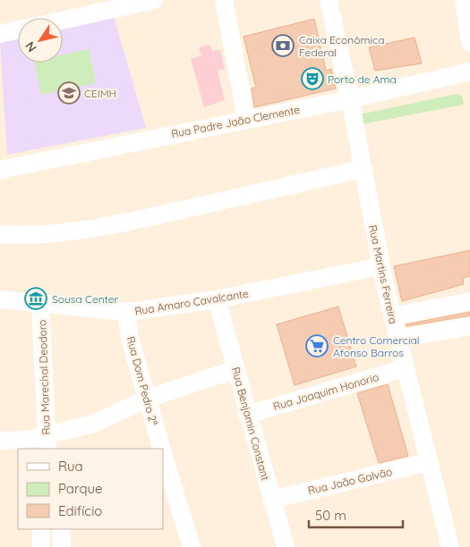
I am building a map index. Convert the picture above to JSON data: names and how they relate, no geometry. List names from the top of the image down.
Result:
{
  "streets": {
    "street": [
      "Rua Padre João Clemente",
      "Rua Martins Ferreira",
      "Rua Amaro Cavalcante",
      "Rua Marechal Deodoro",
      "Rua Dom Pedro 2ª",
      "Rua Joaquim Honorio",
      "Rua Benjamin Constant",
      "Rua João Galvão"
    ]
  },
  "crossings": [
    ["Rua Padre João Clemente", "Rua Martins Ferreira"],
    ["Rua Martins Ferreira", "Rua Amaro Cavalcante"],
    ["Rua Martins Ferreira", "Rua Joaquim Honorio"],
    ["Rua Martins Ferreira", "Rua João Galvão"],
    ["Rua Amaro Cavalcante", "Rua Marechal Deodoro"],
    ["Rua Amaro Cavalcante", "Rua Dom Pedro 2ª"],
    ["Rua Amaro Cavalcante", "Rua Benjamin Constant"],
    ["Rua Joaquim Honorio", "Rua Benjamin Constant"],
    ["Rua Benjamin Constant", "Rua João Galvão"]
  ],
  "places": {
    "bank": ["Caixa Econômica Federal"],
    "theatre": ["Porto de Ama"],
    "school or university": ["CEIMH"],
    "museum": ["Sousa Center"],
    "supermarket": ["Centro Comercial Afonso Barros"]
  },
  "legend": ["Rua", "Parque", "Edifício"],
  "scale_bar": "50 m",
  "north": "bottom left"
}
